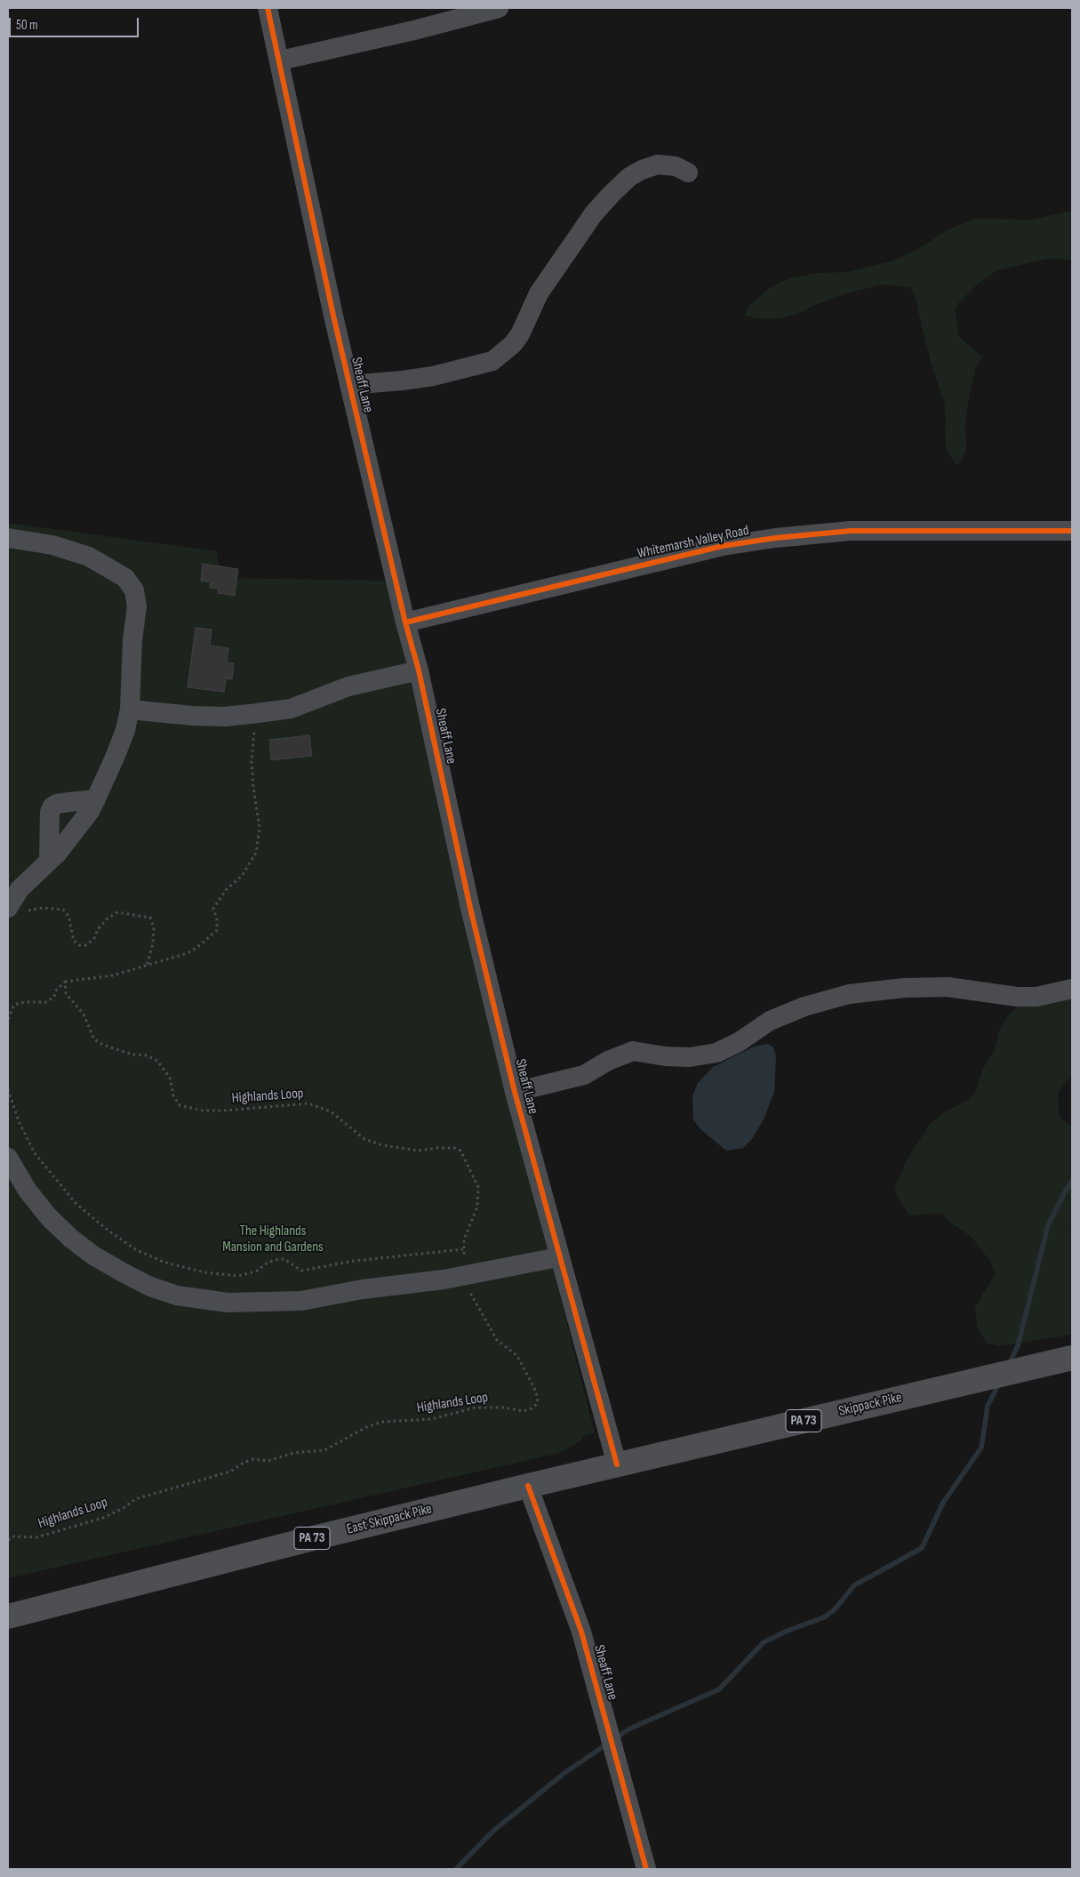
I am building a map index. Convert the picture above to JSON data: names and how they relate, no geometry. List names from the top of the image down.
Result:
{
  "streets": {
    "main road": ["Skippack Pike", "PA 73", "East Skippack Pike"],
    "street": ["Sheaff Lane", "Whitemarsh Valley Road"],
    "path": ["Highlands Loop"]
  },
  "crossings": [
    ["Sheaff Lane", "Whitemarsh Valley Road"],
    ["Sheaff Lane", "Skippack Pike"],
    ["Sheaff Lane", "East Skippack Pike"],
    ["Skippack Pike", "East Skippack Pike"]
  ],
  "parks": ["The Highlands Mansion and Gardens"],
  "scale_bar": "50 m"
}
